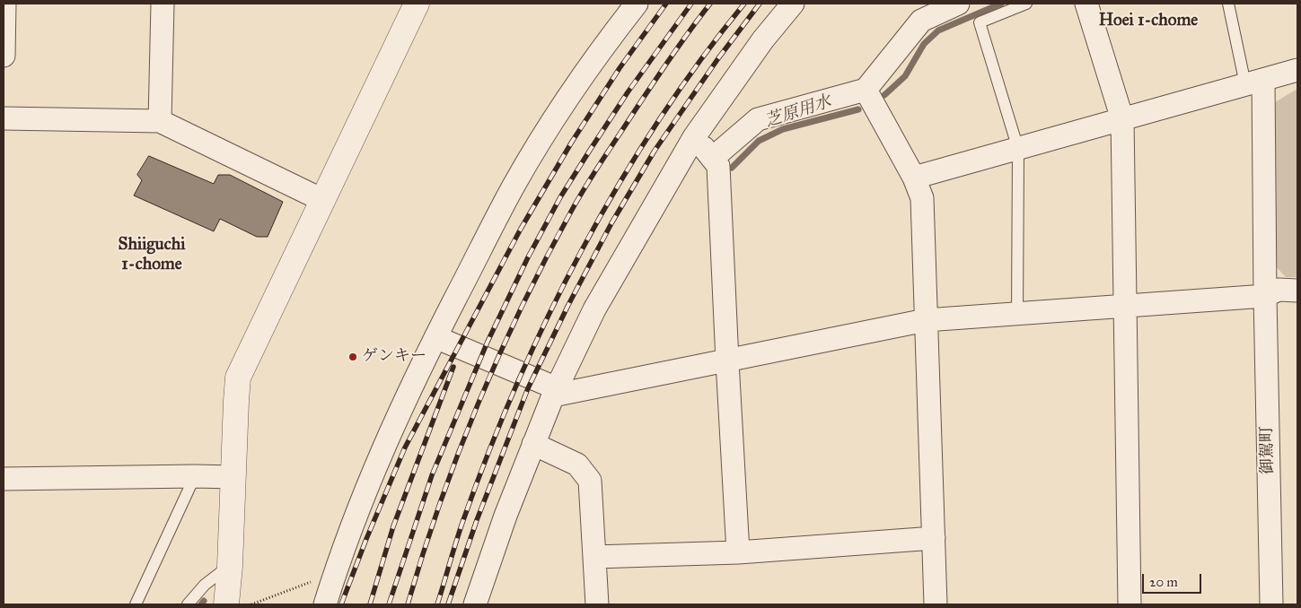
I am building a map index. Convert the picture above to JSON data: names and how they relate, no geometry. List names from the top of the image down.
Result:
{
  "streets": {
    "street": ["御駕町"]
  },
  "districts": ["Hoei 1-chome", "Shiiguchi 1-chome"],
  "water": ["芝原用水"],
  "places": ["ゲンキー"],
  "scale_bar": "20 m"
}
